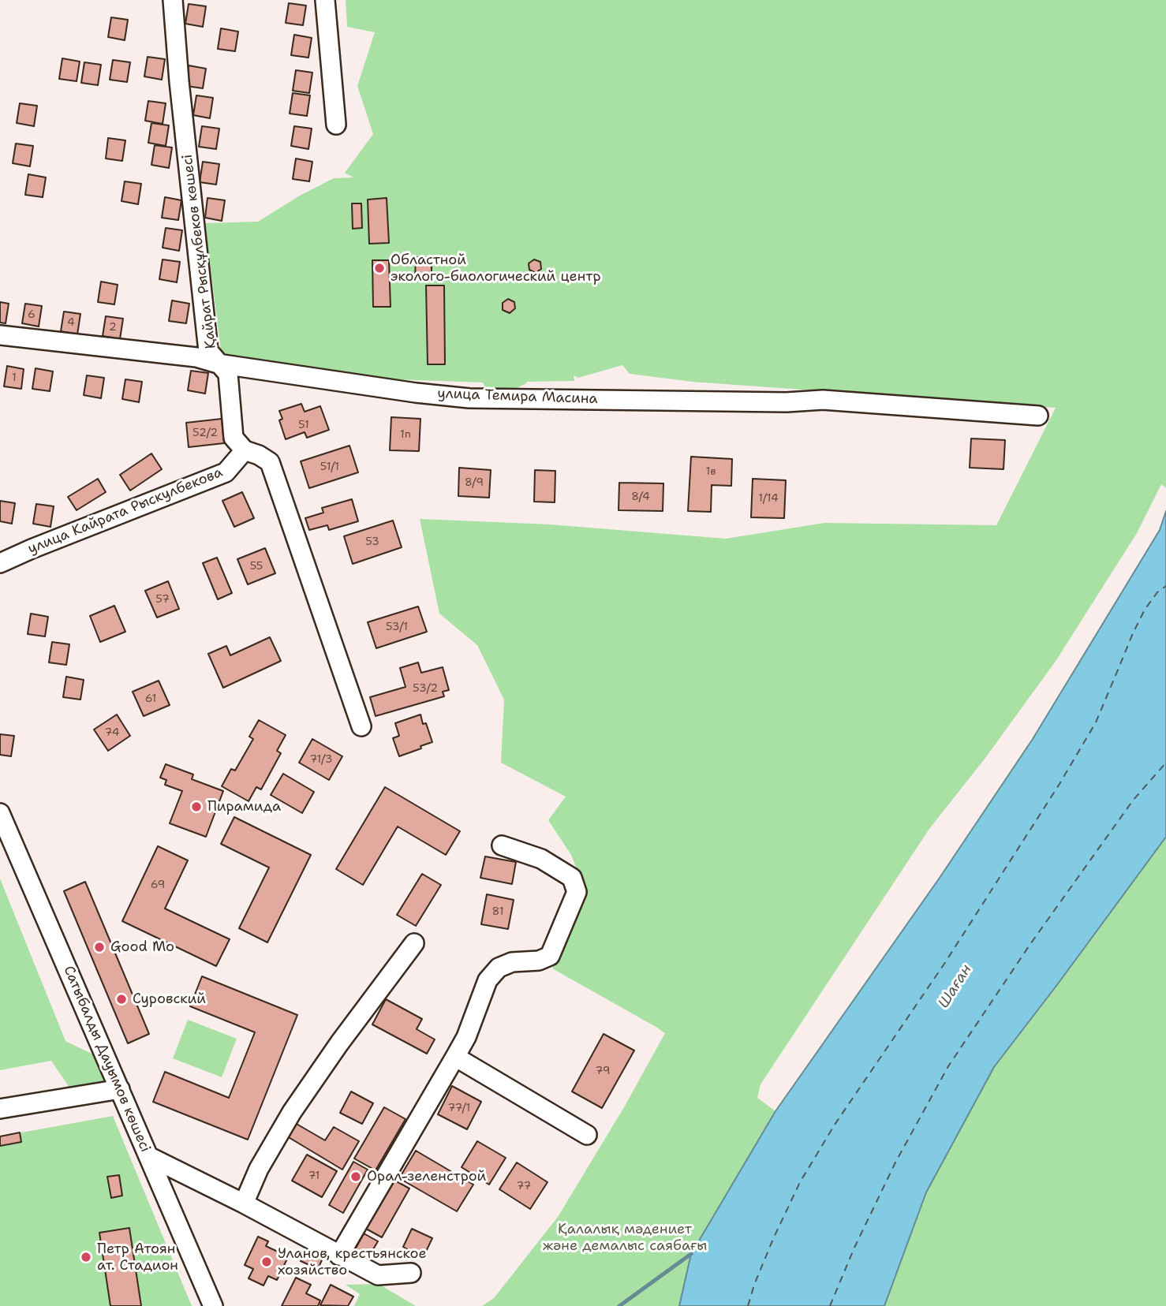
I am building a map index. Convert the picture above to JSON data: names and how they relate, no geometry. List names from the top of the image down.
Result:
{
  "streets": {
    "street": [
      "Қайрат Рысқұлбеков көшесі",
      "улица Темира Масина",
      "улица Кайрата Рыскулбекова",
      "Сатыбалды Дауымов көшесі"
    ]
  },
  "crossings": [
    ["Қайрат Рысқұлбеков көшесі", "улица Темира Масина"],
    ["Қайрат Рысқұлбеков көшесі", "улица Кайрата Рыскулбекова"]
  ],
  "water": ["Шаған"],
  "parks": ["Қалалық мәдениет және демалыс саябағы"],
  "places": [
    "Областной эколого-биологический центр",
    "Пирамида",
    "Good Mo",
    "Суровский",
    "Орал-зеленстрой",
    "Петр Атоян ат. Стадион",
    "Уланов, крестьянское хозяйство"
  ],
  "house_numbers": [
    "6",
    "4",
    "2",
    "1",
    "51",
    "52/2",
    "1п",
    "51/1",
    "1в",
    "8/9",
    "8/4",
    "1/14",
    "53",
    "55",
    "57",
    "53/1",
    "53/2",
    "61",
    "74",
    "71/3",
    "69",
    "81",
    "79",
    "77/1",
    "71",
    "77"
  ]
}
